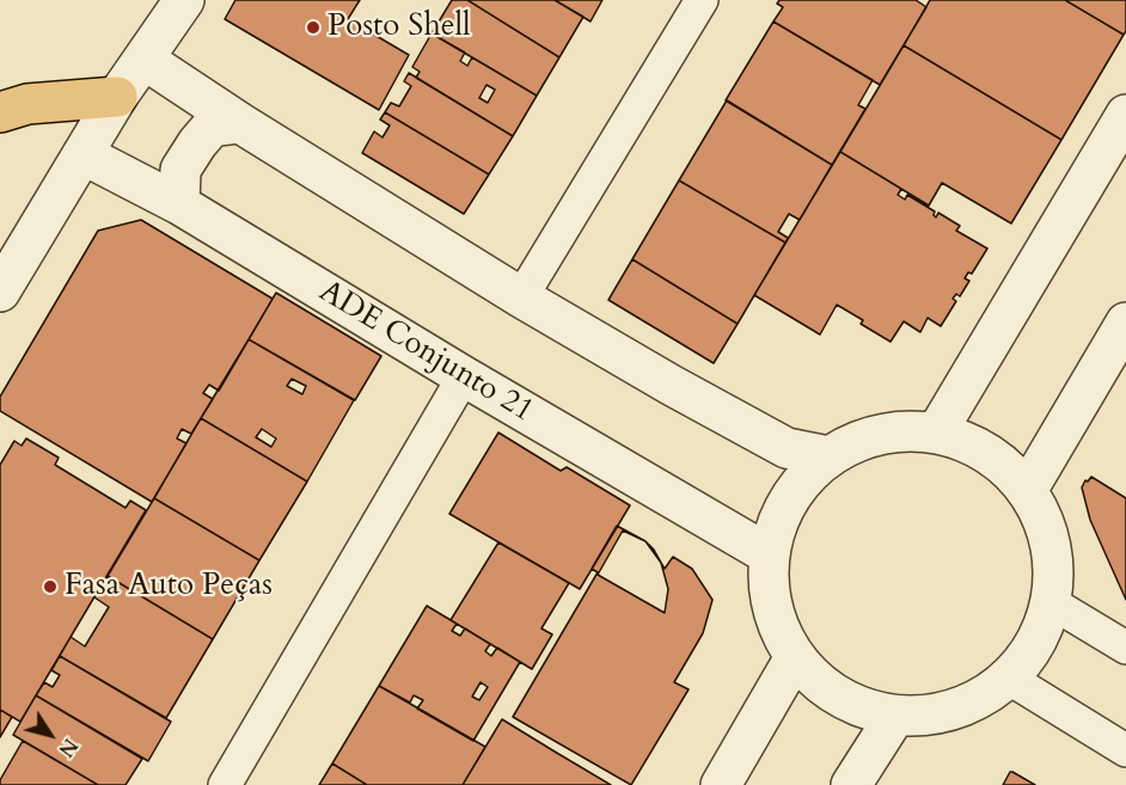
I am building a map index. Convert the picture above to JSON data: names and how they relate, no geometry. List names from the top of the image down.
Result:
{
  "streets": {
    "street": ["ADE Conjunto 21"]
  },
  "places": ["Posto Shell", "Fasa Auto Peças"],
  "north": "bottom right"
}
